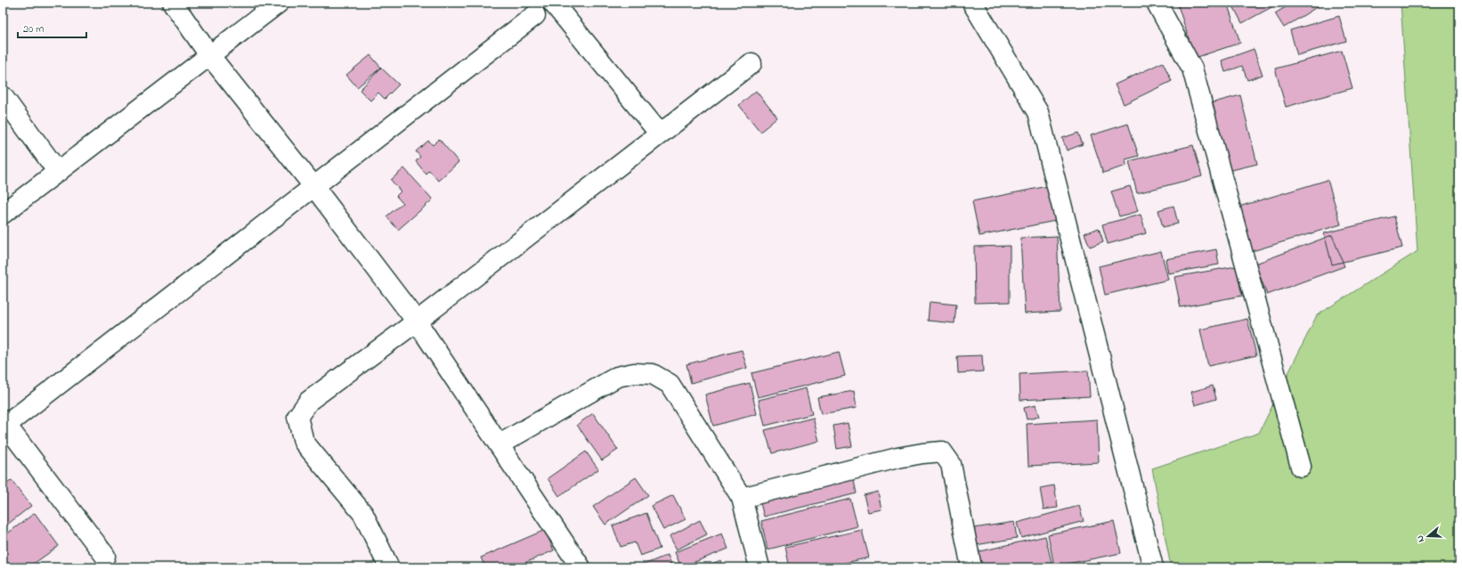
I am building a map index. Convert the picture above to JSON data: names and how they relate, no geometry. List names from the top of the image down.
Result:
{
  "scale_bar": "20 m",
  "north": "left"
}
